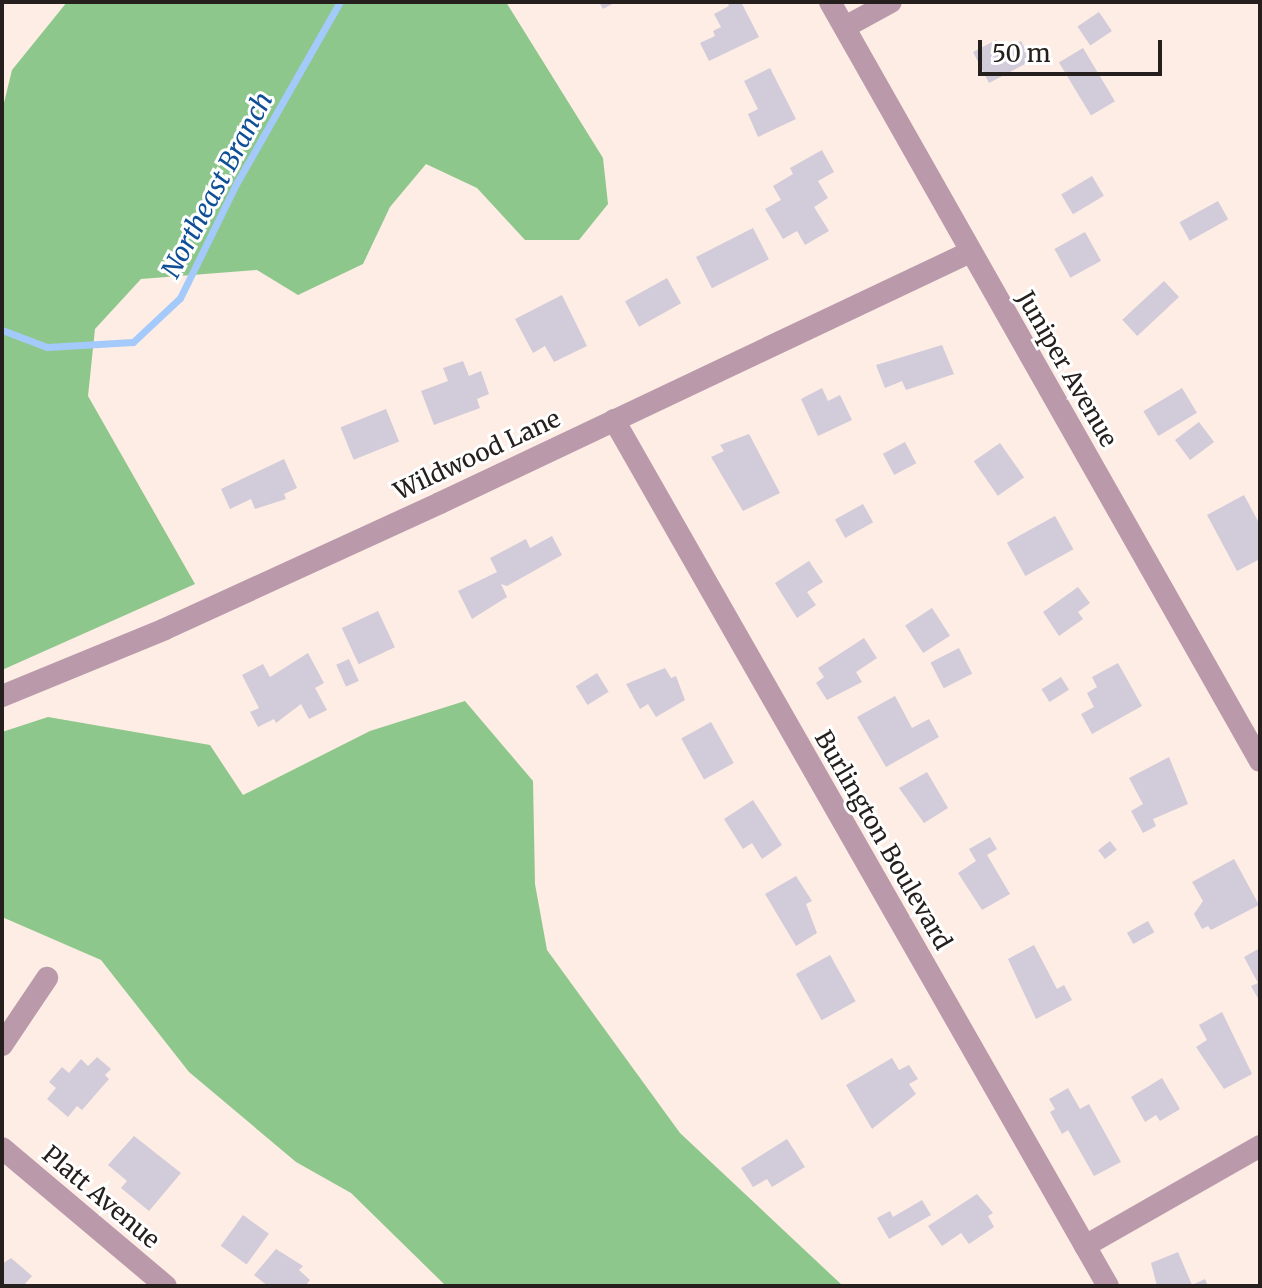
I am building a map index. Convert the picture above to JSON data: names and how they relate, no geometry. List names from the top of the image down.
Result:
{
  "streets": {
    "street": [
      "Juniper Avenue",
      "Wildwood Lane",
      "Burlington Boulevard",
      "Platt Avenue"
    ]
  },
  "crossings": [
    ["Juniper Avenue", "Wildwood Lane"],
    ["Wildwood Lane", "Burlington Boulevard"]
  ],
  "water": ["Northeast Branch"],
  "scale_bar": "50 m"
}
